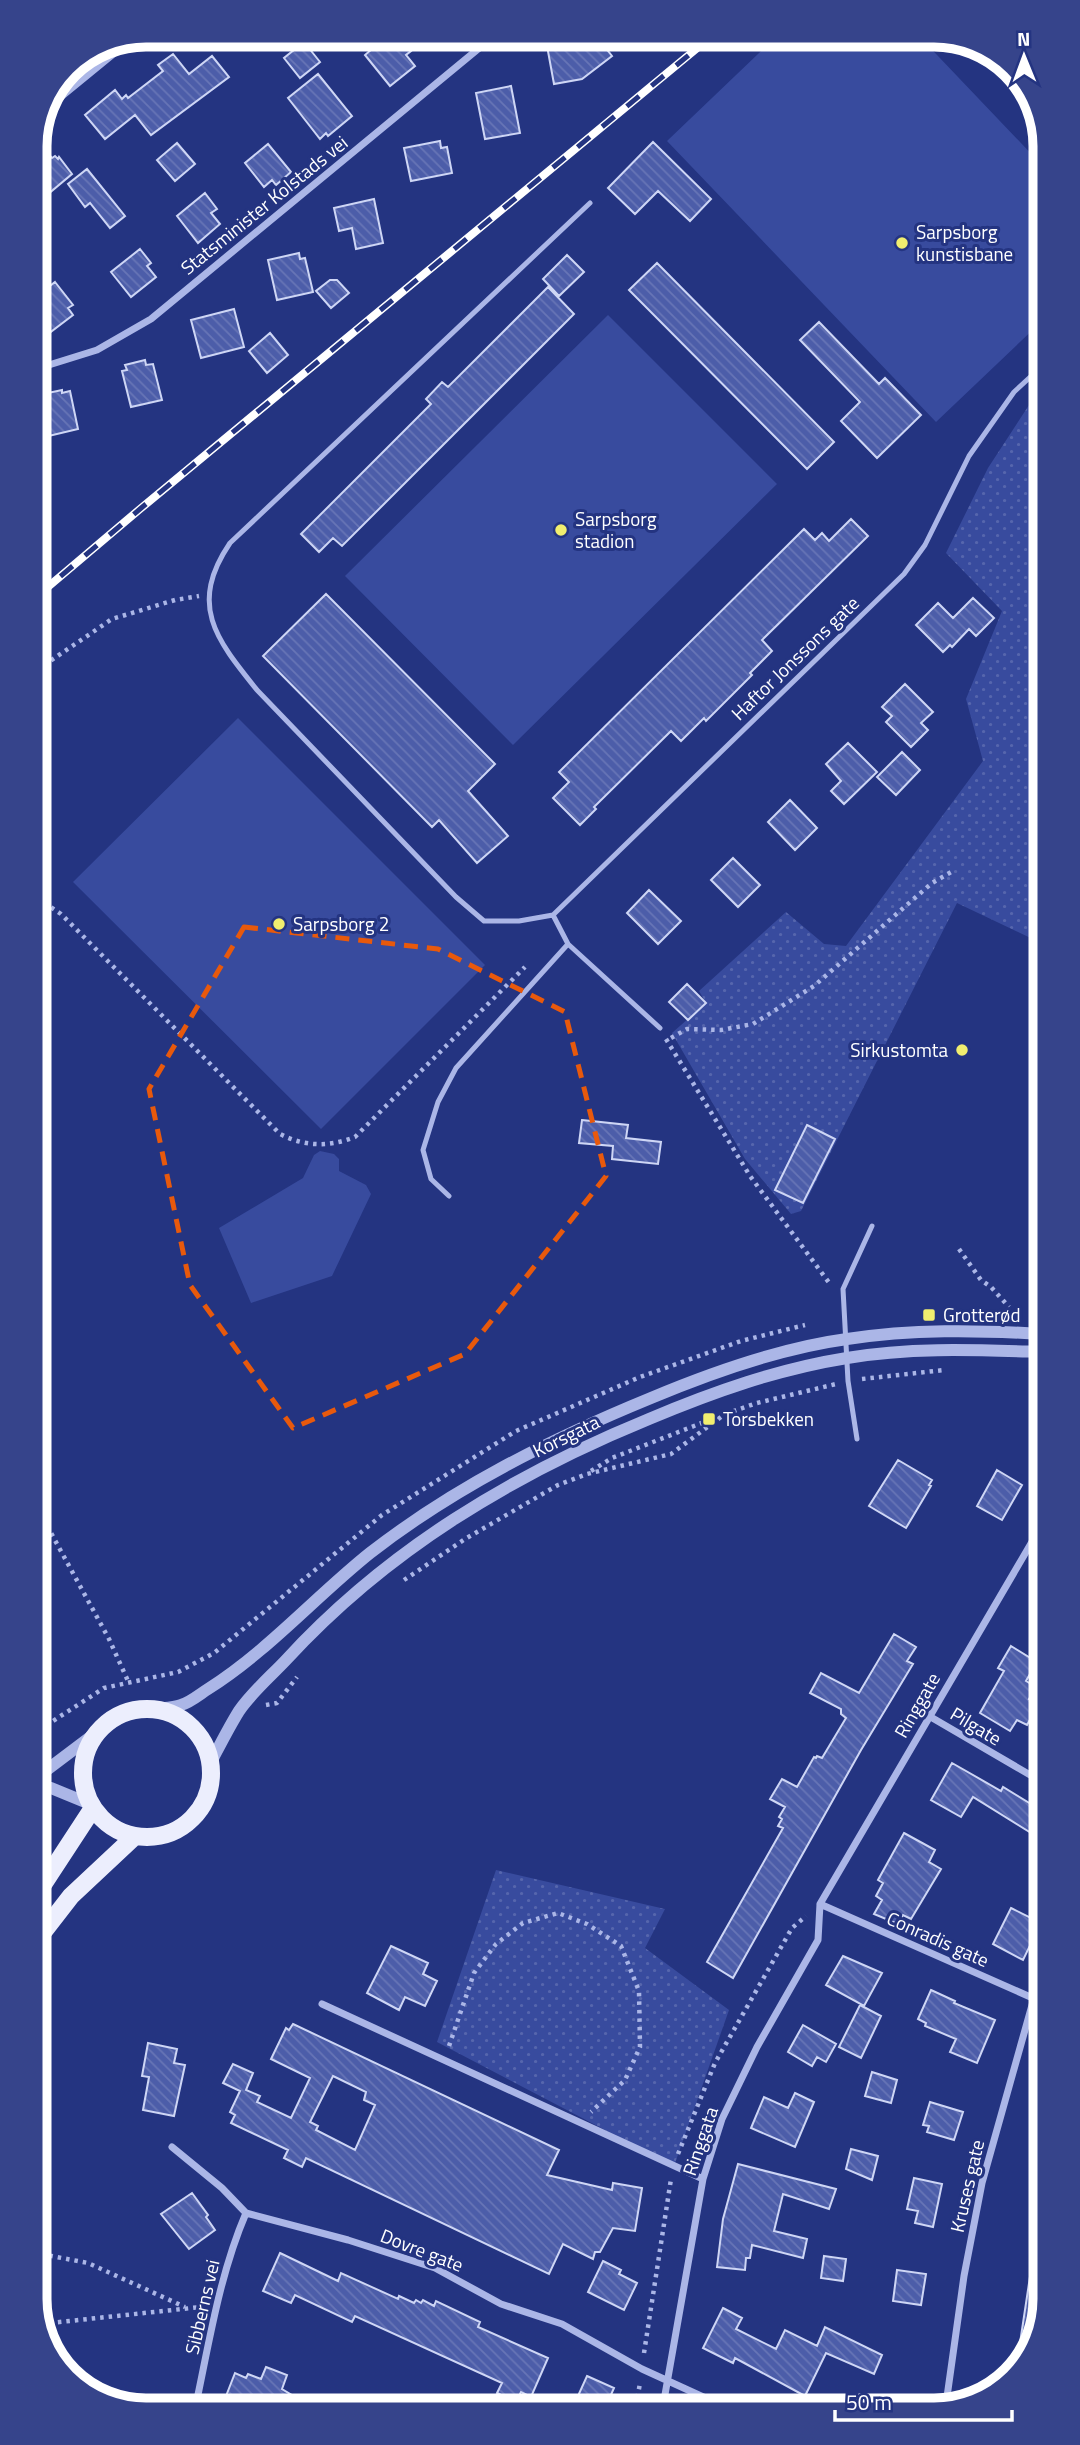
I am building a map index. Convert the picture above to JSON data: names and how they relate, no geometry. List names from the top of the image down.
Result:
{
  "streets": {
    "street": [
      "Statsminister Kolstads vei",
      "Korsgata",
      "Ringgate",
      "Pilgate",
      "Conradis gate",
      "Ringgata",
      "Kruses gate",
      "Dovre gate",
      "Sibberns vei"
    ],
    "lane": ["Haftor Jonssons gate"]
  },
  "crossings": [
    ["Ringgate", "Pilgate"],
    ["Ringgate", "Conradis gate"],
    ["Ringgate", "Ringgata"],
    ["Conradis gate", "Ringgata"],
    ["Ringgata", "Dovre gate"],
    ["Dovre gate", "Sibberns vei"]
  ],
  "places": {
    "other": [
      "Sarpsborg kunstisbane",
      "Sarpsborg stadion",
      "Sarpsborg 2",
      "Sirkustomta"
    ],
    "transit": ["Grotterød", "Torsbekken"]
  },
  "scale_bar": "50 m",
  "north": "top"
}
